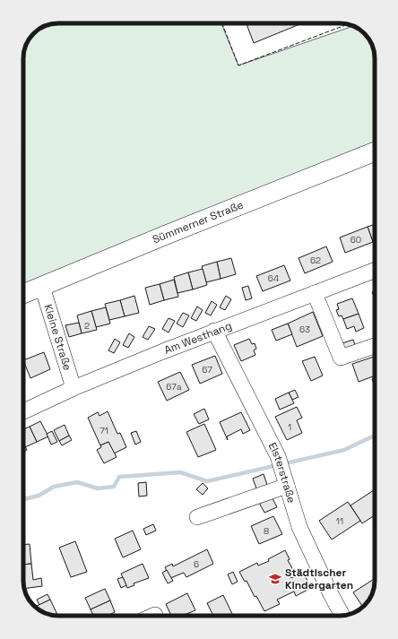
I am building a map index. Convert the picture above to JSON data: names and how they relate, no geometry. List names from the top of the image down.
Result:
{
  "streets": {
    "main road": ["Sümmerner Straße"],
    "street": ["Kleine Straße", "Am Westhang", "Elsterstraße"]
  },
  "crossings": [
    ["Sümmerner Straße", "Kleine Straße"],
    ["Kleine Straße", "Am Westhang"],
    ["Am Westhang", "Elsterstraße"]
  ],
  "places": {
    "school or university": ["Städtischer Kindergarten"]
  },
  "house_numbers": [
    "60",
    "62",
    "64",
    "2",
    "63",
    "67",
    "67a",
    "1",
    "71",
    "11",
    "8",
    "6"
  ]
}
